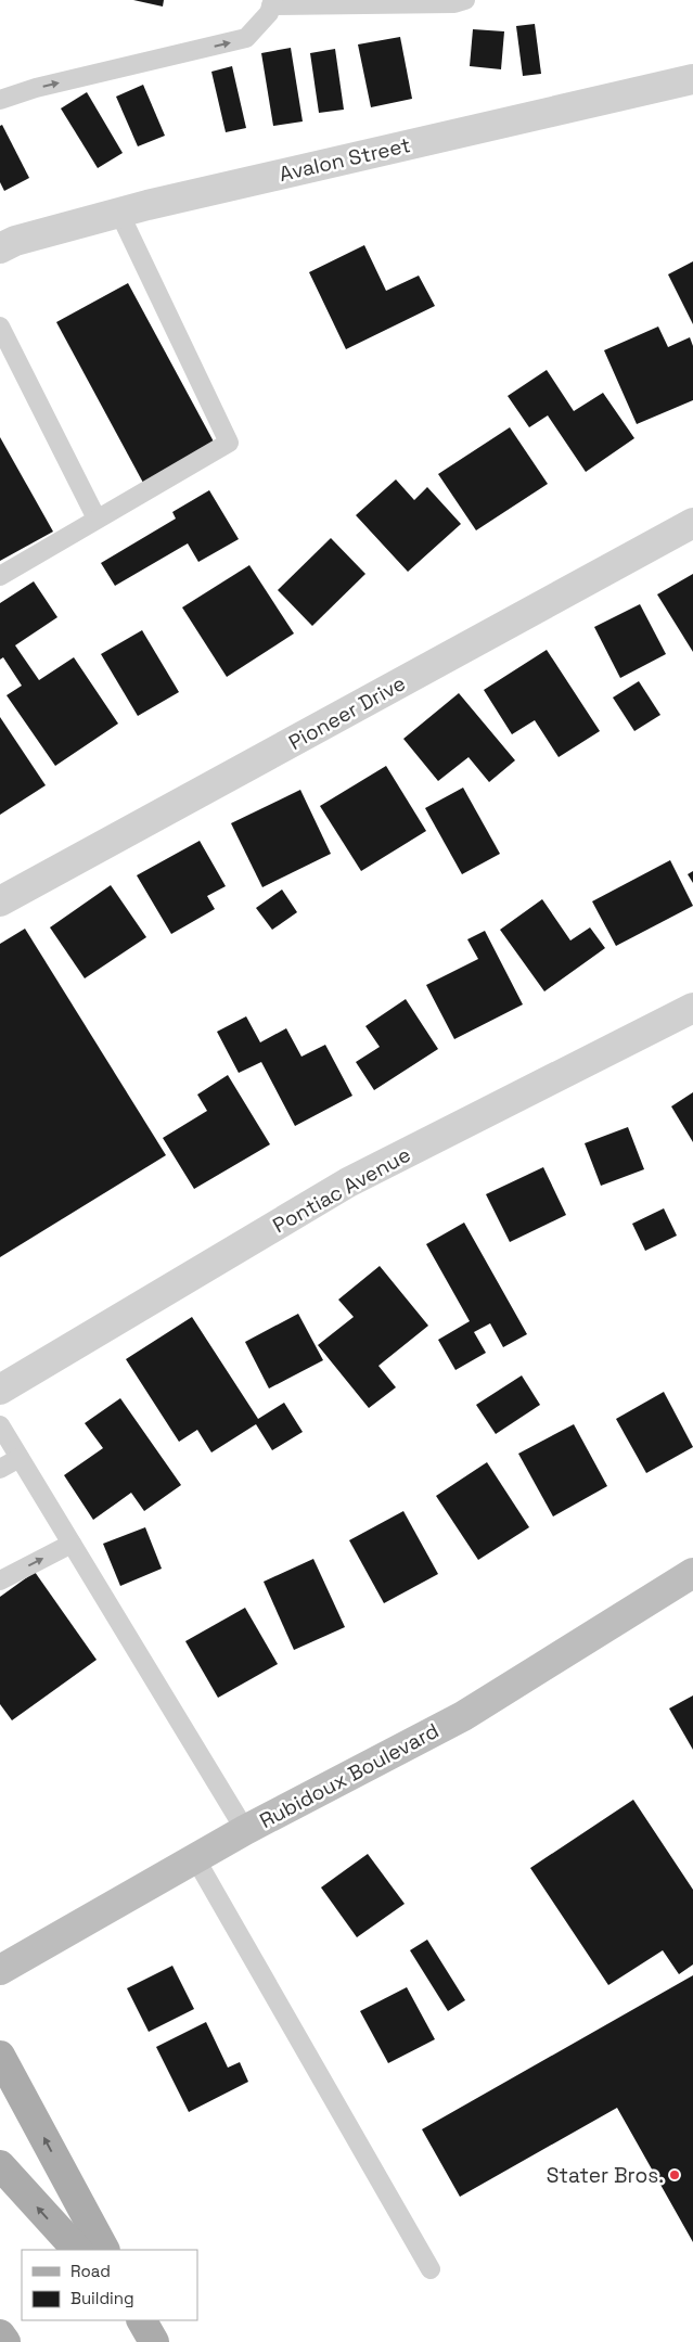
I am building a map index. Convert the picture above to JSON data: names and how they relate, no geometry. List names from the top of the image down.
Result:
{
  "streets": {
    "main road": ["Rubidoux Boulevard"],
    "street": ["Avalon Street", "Pioneer Drive", "Pontiac Avenue"]
  },
  "places": ["Stater Bros."],
  "legend": ["Road", "Building"]
}
